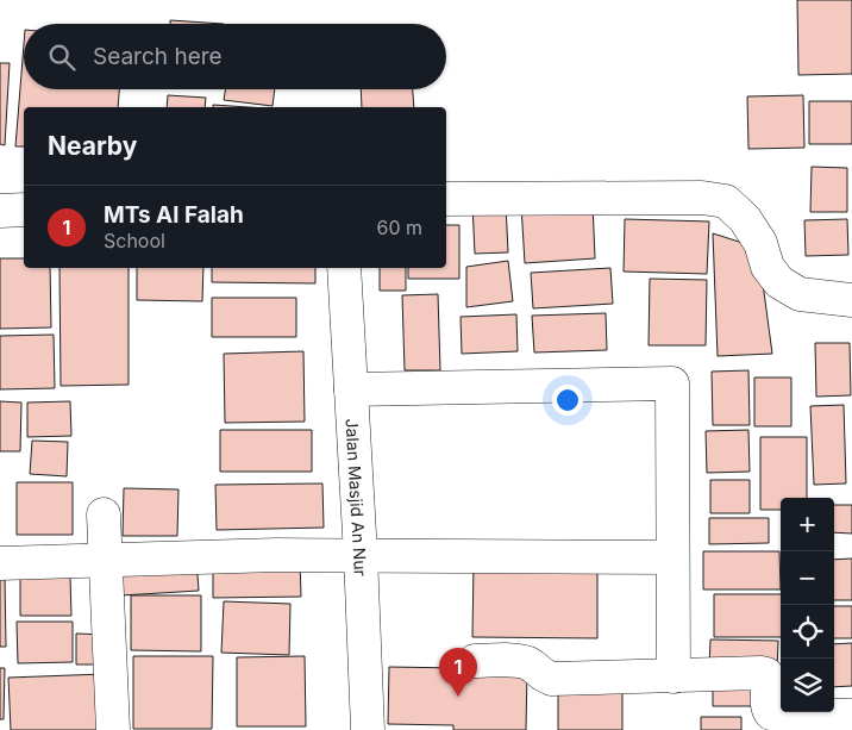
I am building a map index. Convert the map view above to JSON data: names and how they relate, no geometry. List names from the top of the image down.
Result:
{
  "streets": {
    "street": ["Jalan Masjid An Nur"]
  },
  "page": {
    "search": "Search here",
    "heading": "Nearby",
    "list": [
      {
        "mark": "1",
        "name": "MTs Al Falah",
        "note": "School",
        "value": "60 m"
      }
    ],
    "map_buttons": ["+", "−"],
    "pins": "1"
  }
}
